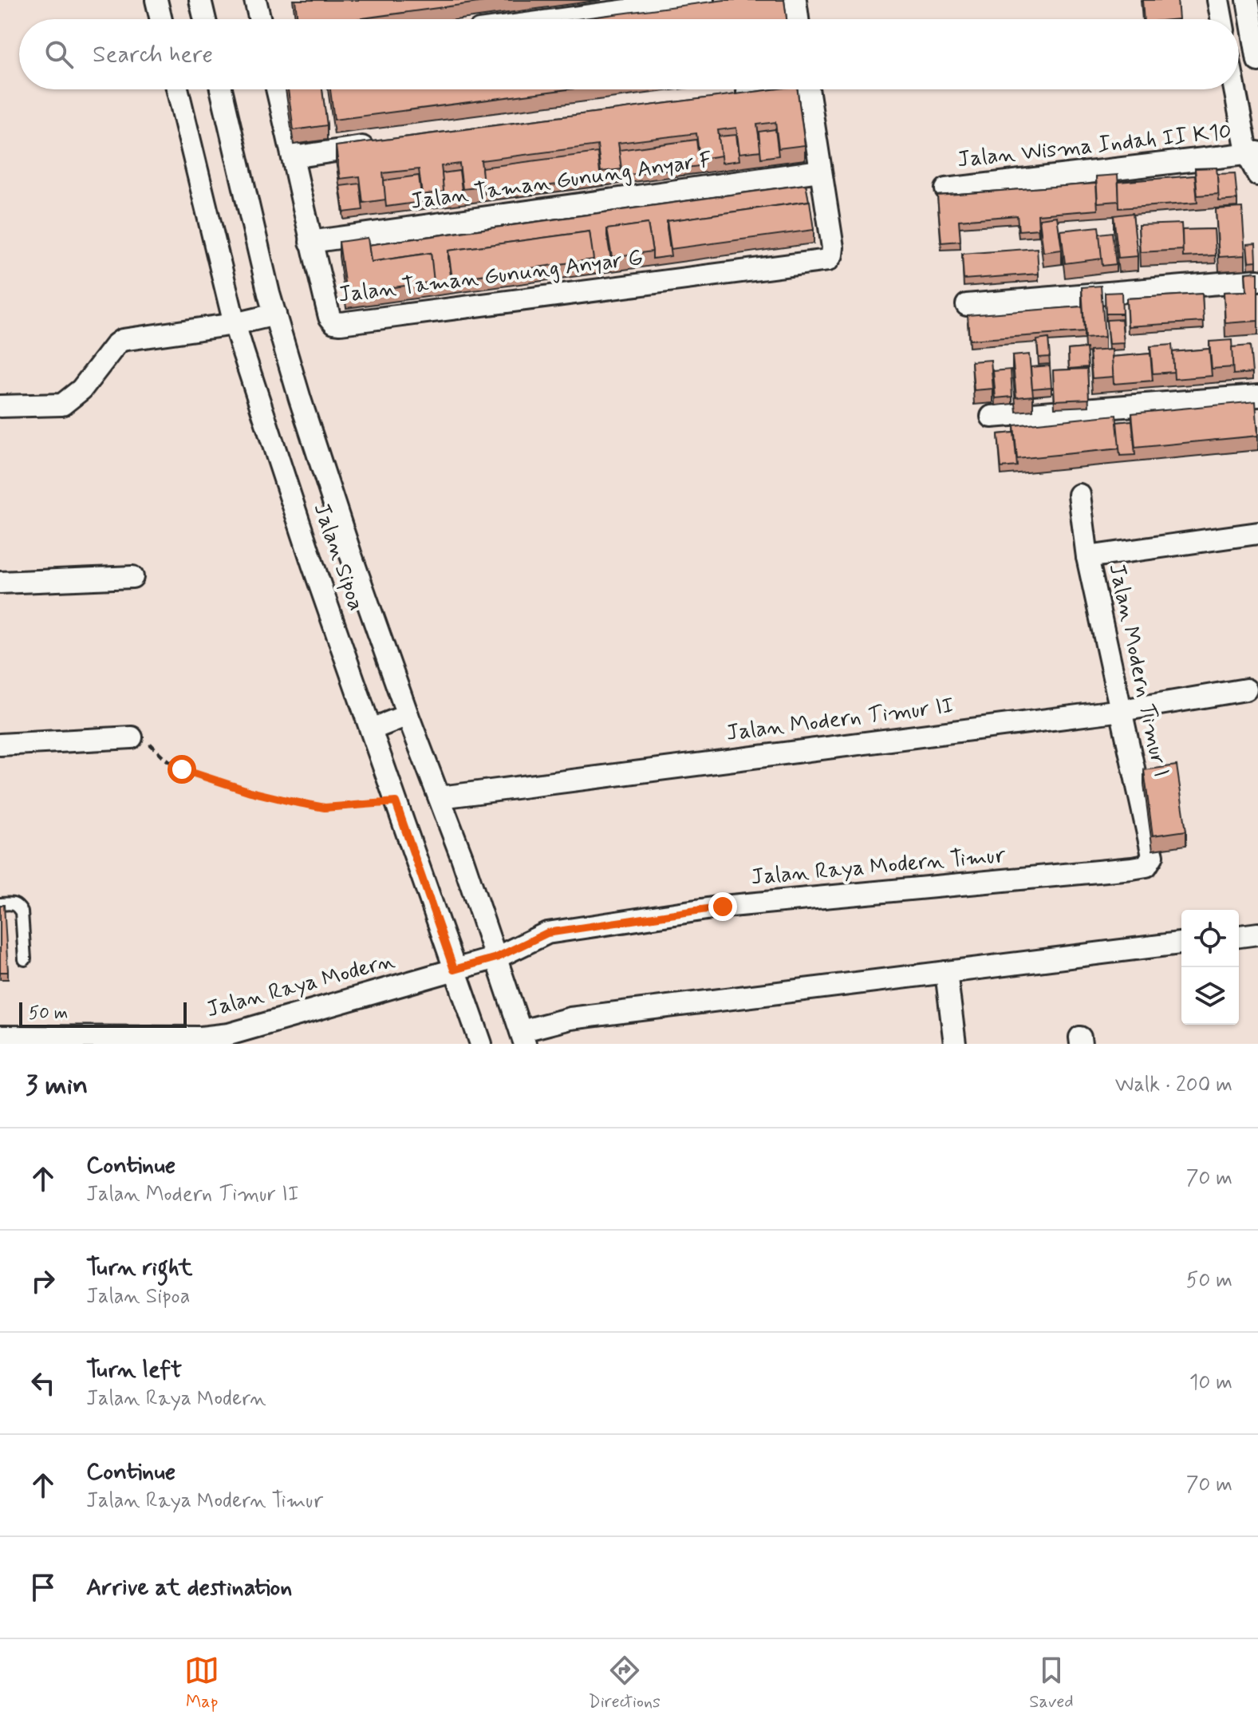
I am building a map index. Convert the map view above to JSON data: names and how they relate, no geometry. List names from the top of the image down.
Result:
{
  "streets": {
    "street": [
      "Jalan Wisma Indah II K10",
      "Jalan Taman Gunung Anyar F",
      "Jalan Taman Gunung Anyar G",
      "Jalan Sipoa",
      "Jalan Modern Timur I",
      "Jalan Modern Timur II",
      "Jalan Raya Modern Timur",
      "Jalan Raya Modern"
    ]
  },
  "crossings": [
    ["Jalan Taman Gunung Anyar F", "Jalan Taman Gunung Anyar G"],
    ["Jalan Sipoa", "Jalan Raya Modern"],
    ["Jalan Modern Timur I", "Jalan Modern Timur II"],
    ["Jalan Modern Timur I", "Jalan Raya Modern Timur"],
    ["Jalan Raya Modern Timur", "Jalan Raya Modern"]
  ],
  "scale_bar": "50 m",
  "page": {
    "search": "Search here",
    "scale": "50 m",
    "heading": ["3 min", "Walk · 200 m"],
    "list": [
      ["Continue", "Jalan Modern Timur II", "70 m"],
      ["Turn right", "Jalan Sipoa", "50 m"],
      ["Turn left", "Jalan Raya Modern", "10 m"],
      ["Continue", "Jalan Raya Modern Timur", "70 m"],
      "Arrive at destination"
    ],
    "nav": ["Map", "Directions", "Saved"]
  }
}
